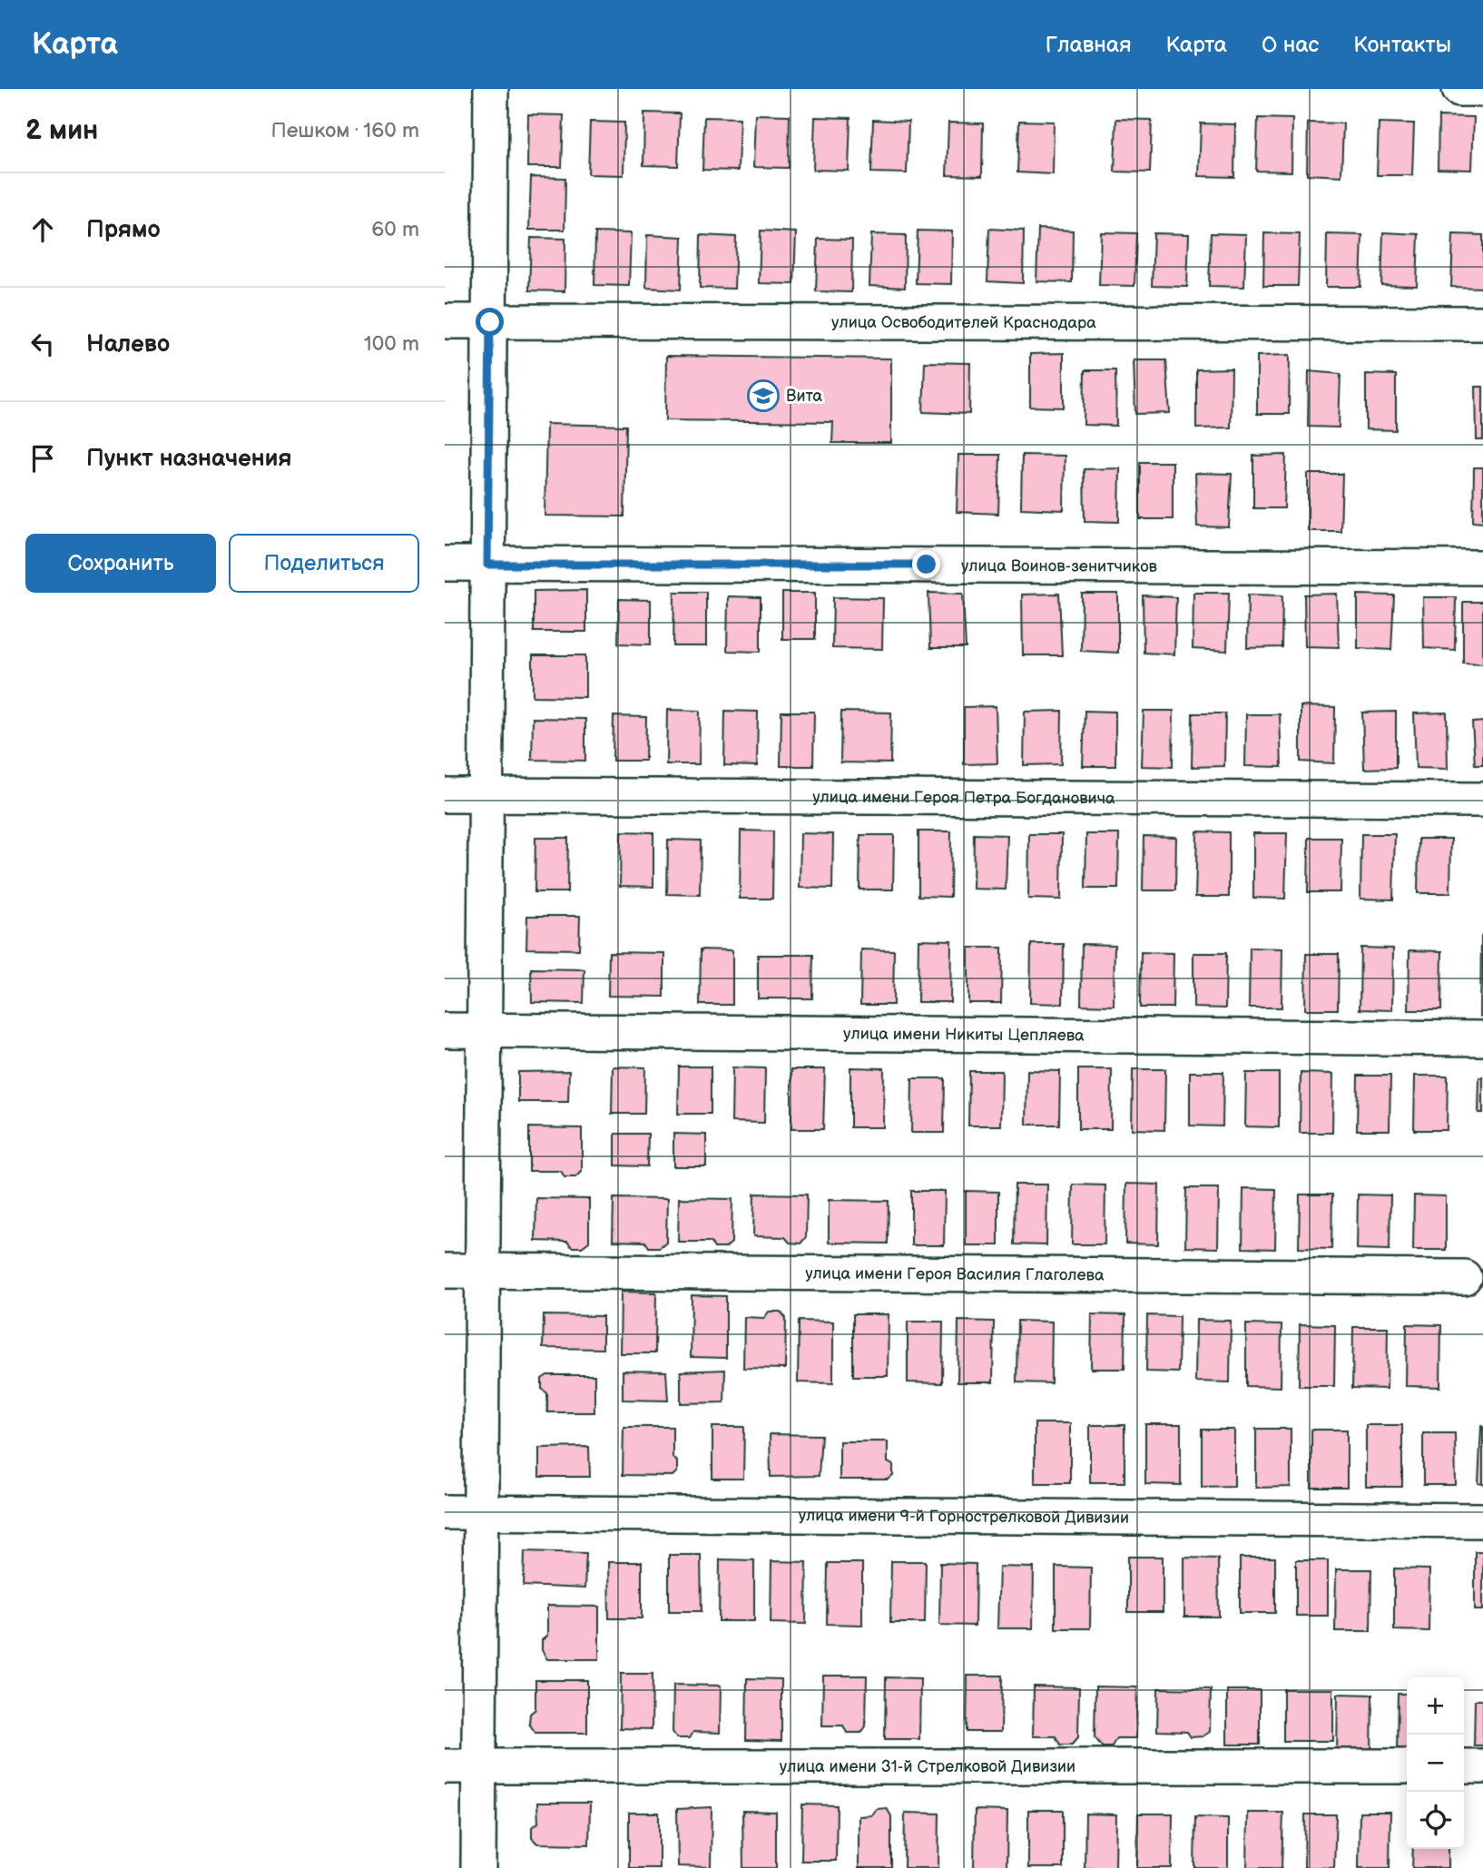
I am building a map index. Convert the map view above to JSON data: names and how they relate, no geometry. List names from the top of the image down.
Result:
{
  "streets": {
    "street": [
      "улица Освободителей Краснодара",
      "улица Воинов-зенитчиков",
      "улица имени Героя Петра Богдановича",
      "улица имени Никиты Цепляева",
      "улица имени Героя Василия Глаголева",
      "улица имени 9-й Горнострелковой Дивизии",
      "улица имени 31-й Стрелковой Дивизии"
    ]
  },
  "places": {
    "school or university": ["Вита"]
  },
  "page": {
    "header": "Карта",
    "nav": [
      "Главная",
      "Карта",
      "О нас",
      "Контакты"
    ],
    "heading": ["2 мин", "Пешком · 160 m"],
    "list": [
      ["Прямо", "60 m"],
      ["Налево", "100 m"],
      "Пункт назначения"
    ],
    "buttons": ["Сохранить", "Поделиться"],
    "map_buttons": ["+", "−"]
  }
}
